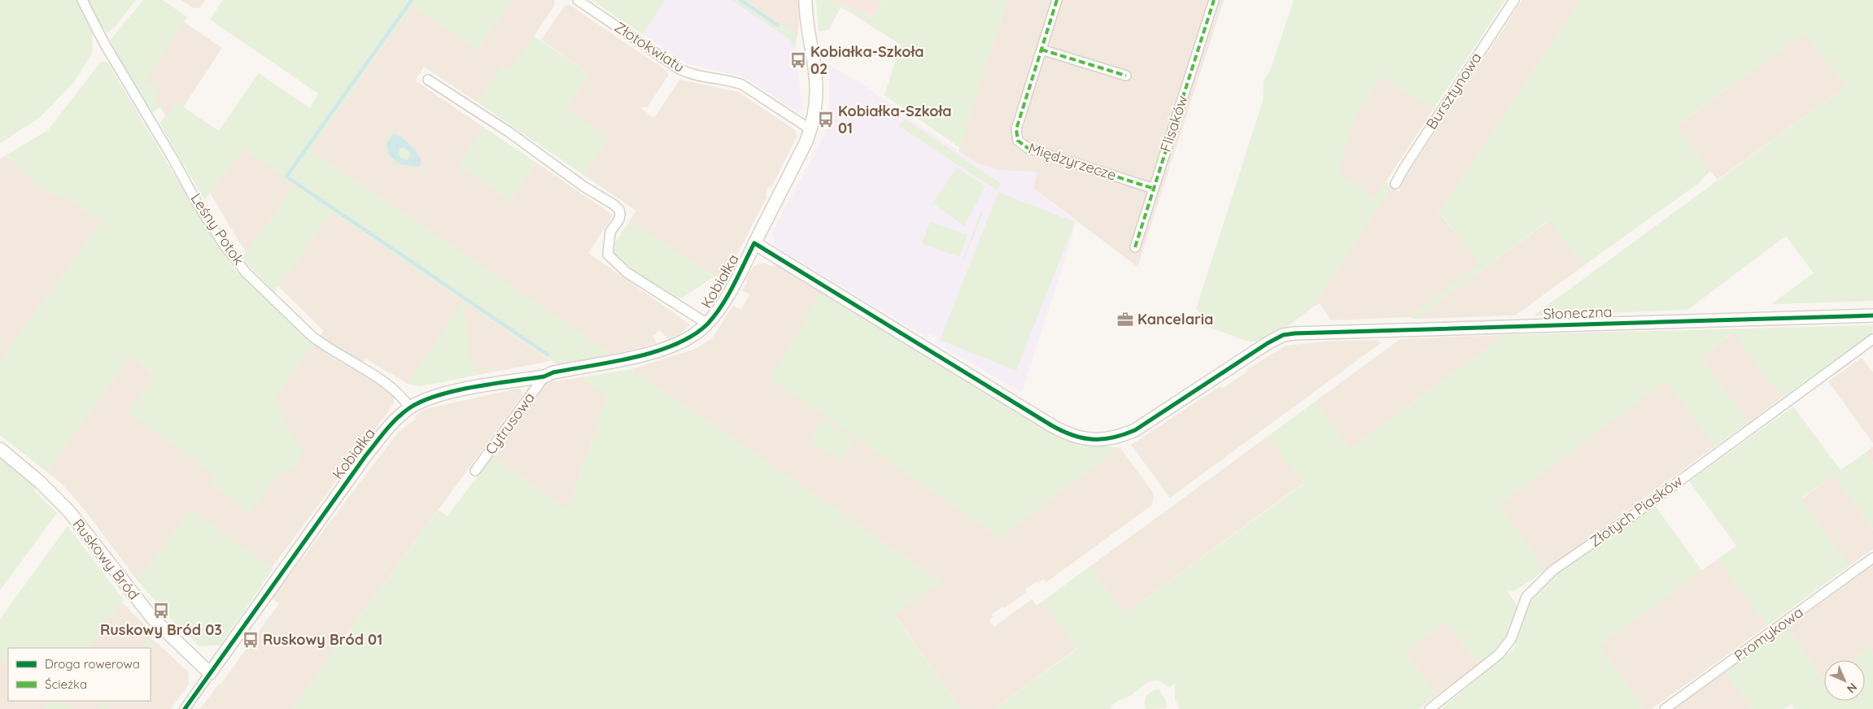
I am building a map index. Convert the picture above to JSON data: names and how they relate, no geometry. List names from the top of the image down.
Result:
{
  "streets": {
    "street": [
      "Złotokwiatu",
      "Bursztynowa",
      "Flisaków",
      "Międzyrzecze",
      "Leśny Potok",
      "Kobiałka",
      "Słoneczna",
      "Cytrusowa",
      "Złotych Piasków",
      "Ruskowy Bród",
      "Promykowa"
    ]
  },
  "crossings": [
    ["Złotokwiatu", "Kobiałka"],
    ["Flisaków", "Międzyrzecze"],
    ["Leśny Potok", "Kobiałka"],
    ["Kobiałka", "Słoneczna"],
    ["Kobiałka", "Cytrusowa"],
    ["Kobiałka", "Ruskowy Bród"]
  ],
  "places": {
    "bus stop": [
      "Kobiałka-Szkoła 02",
      "Kobiałka-Szkoła 01",
      "Ruskowy Bród 03",
      "Ruskowy Bród 01"
    ],
    "office": ["Kancelaria"]
  },
  "legend": ["Droga rowerowa", "Ścieżka"],
  "north": "bottom right"
}
